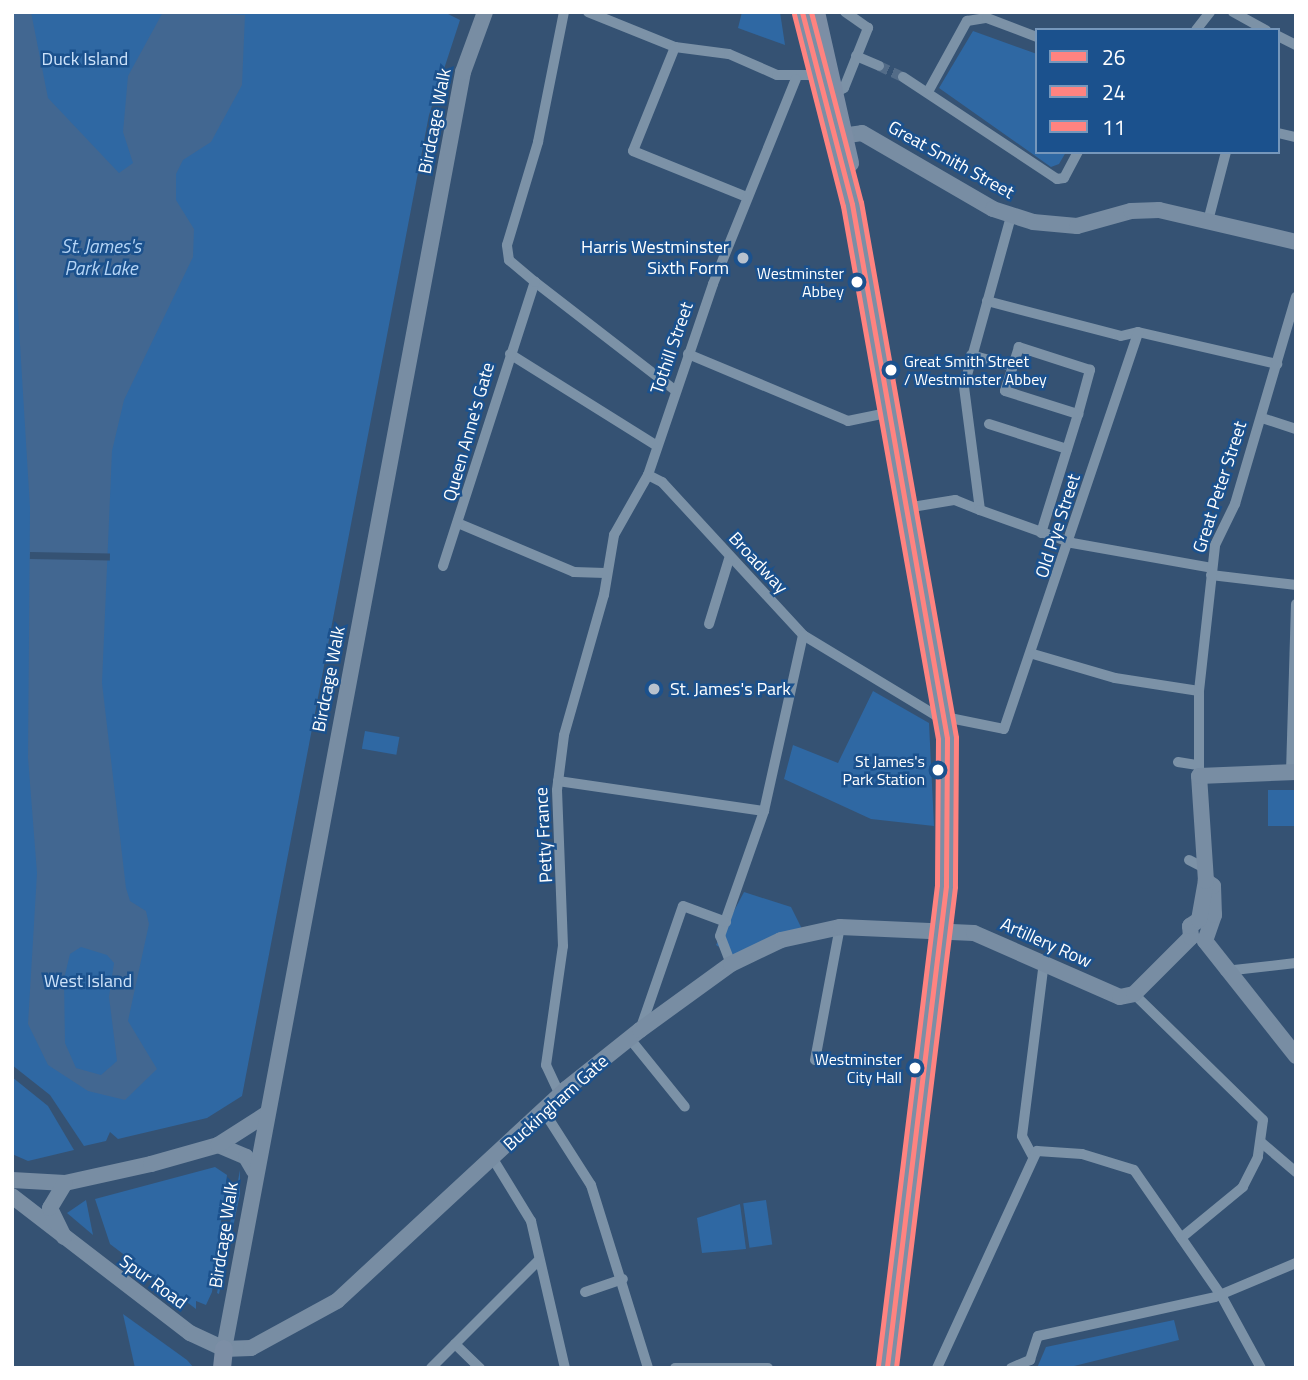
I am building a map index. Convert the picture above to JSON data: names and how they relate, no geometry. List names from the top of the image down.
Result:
{
  "streets": {
    "main road": [
      "Birdcage Walk",
      "Great Smith Street",
      "Artillery Row",
      "Buckingham Gate",
      "Spur Road"
    ],
    "street": [
      "Tothill Street",
      "Queen Anne's Gate",
      "Great Peter Street",
      "Old Pye Street",
      "Broadway",
      "Petty France"
    ]
  },
  "crossings": [
    ["Birdcage Walk", "Buckingham Gate"],
    ["Birdcage Walk", "Spur Road"],
    ["Tothill Street", "Broadway"],
    ["Queen Anne's Gate", "Petty France"],
    ["Old Pye Street", "Broadway"],
    ["Petty France", "Buckingham Gate"],
    ["Artillery Row", "Buckingham Gate"],
    ["Buckingham Gate", "Spur Road"]
  ],
  "water": ["St. James's Park Lake"],
  "parks": ["Duck Island", "West Island"],
  "places": [
    "Harris Westminster Sixth Form",
    "Westminster Abbey",
    "Great Smith Street / Westminster Abbey",
    "St. James's Park",
    "St James's Park Station",
    "Westminster City Hall"
  ],
  "lines": ["transit line 26", "transit line 11", "transit line 24"],
  "legend": ["26", "24", "11"]
}
